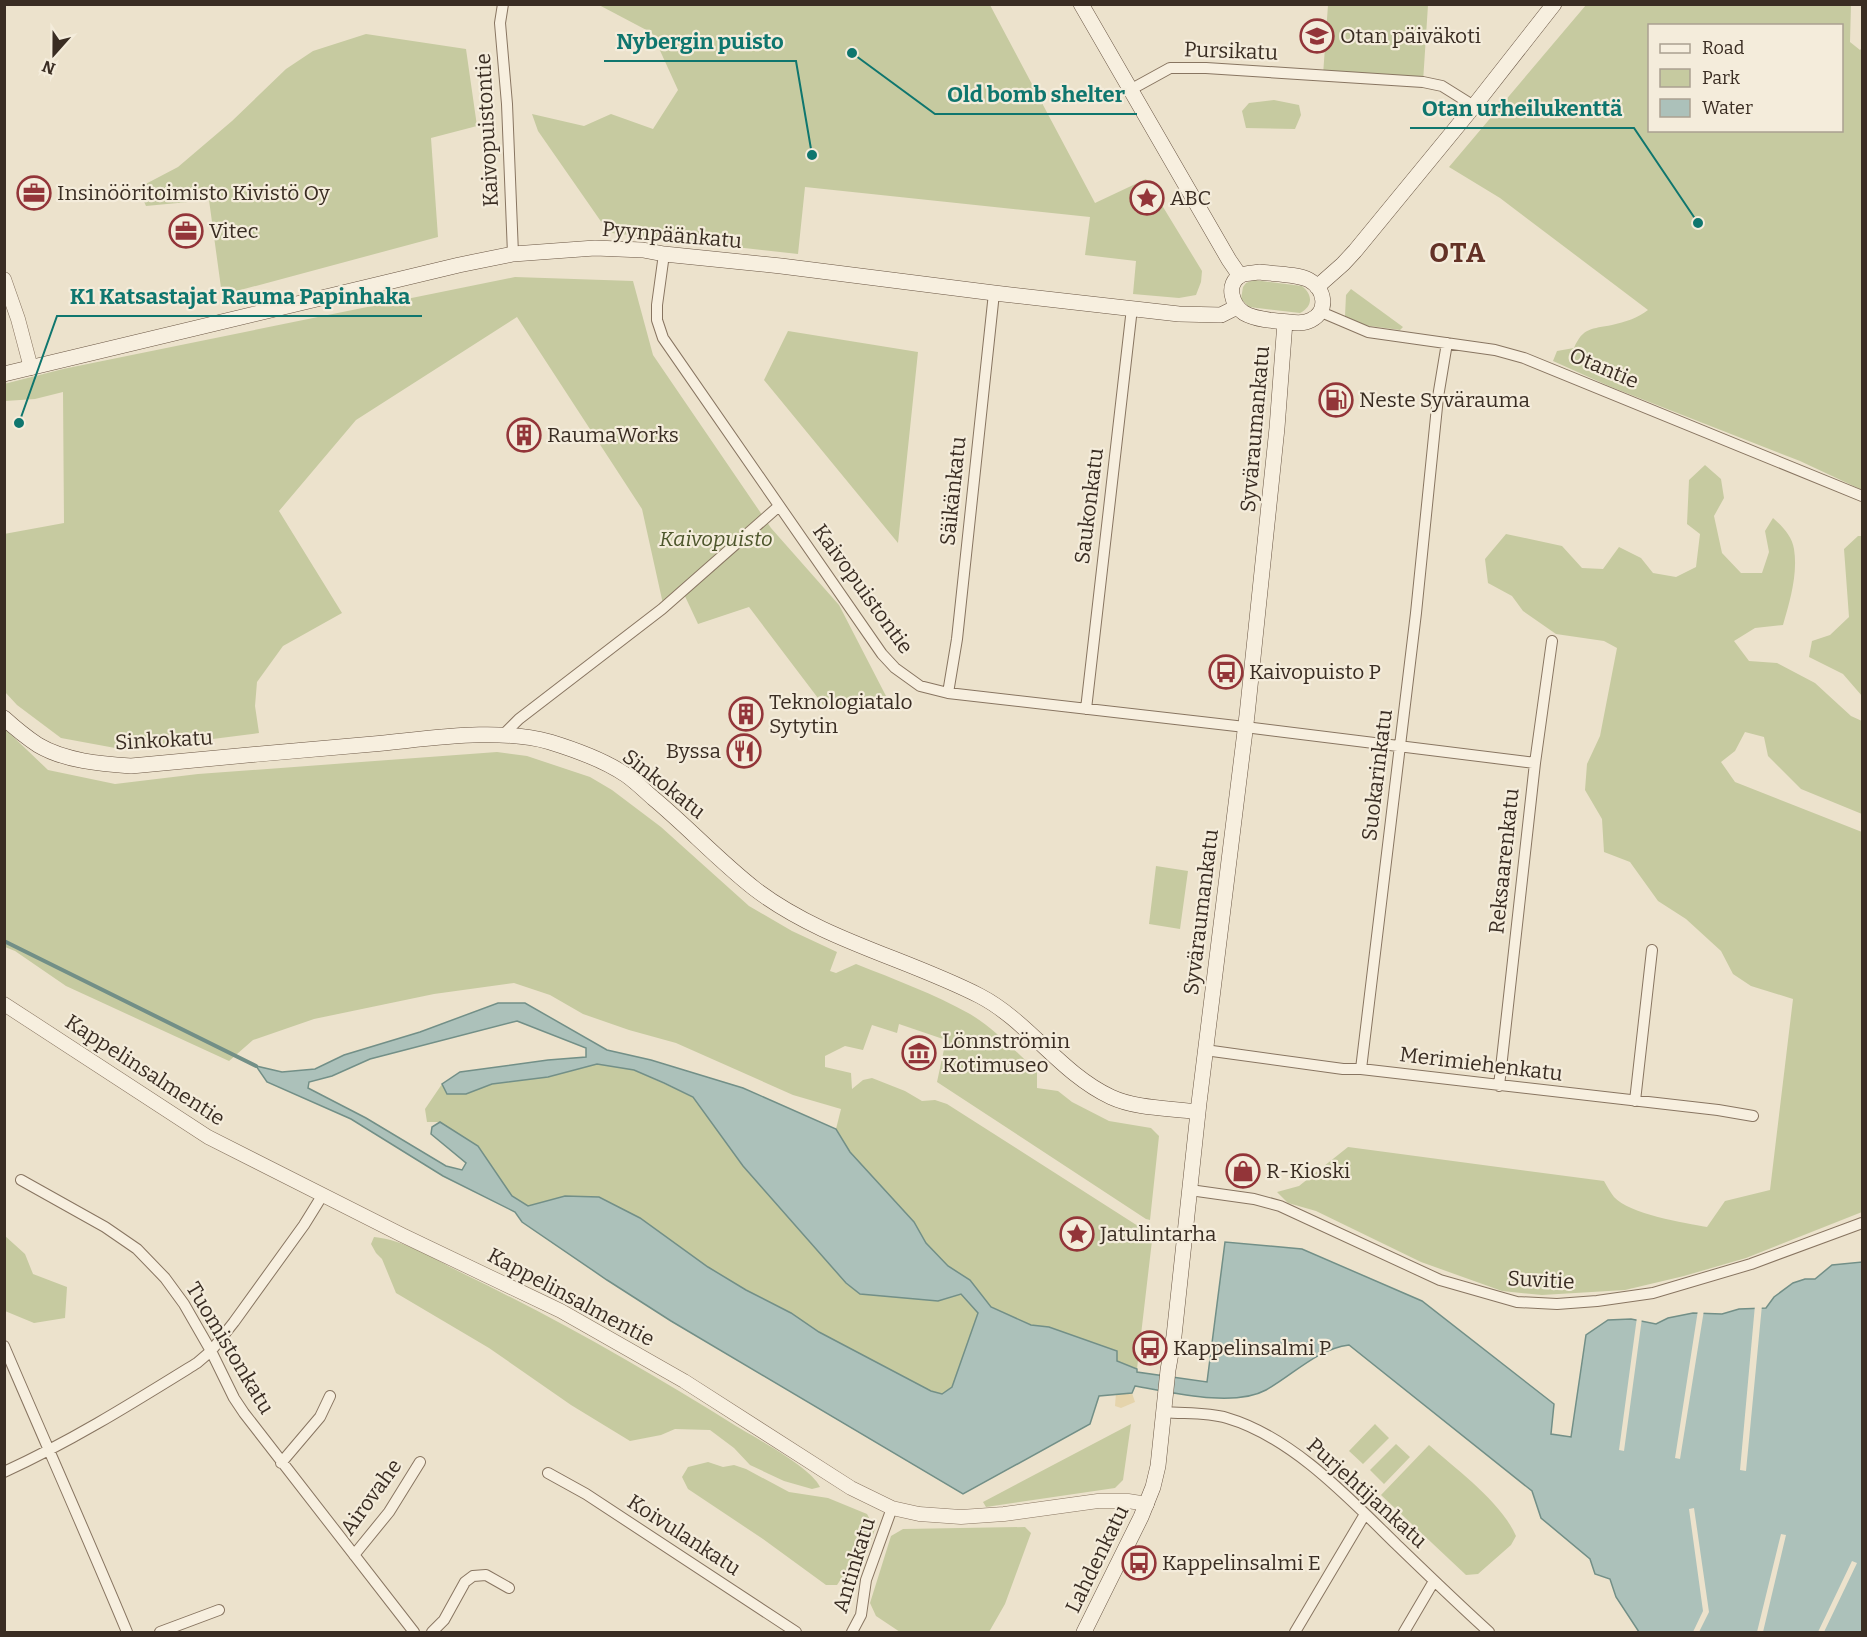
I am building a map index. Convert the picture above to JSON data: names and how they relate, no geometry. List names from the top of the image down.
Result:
{
  "streets": {
    "main road": [
      "Pyynpäänkatu",
      "Syväraumankatu",
      "Sinkokatu",
      "Lahdenkatu"
    ],
    "street": [
      "Pursikatu",
      "Kaivopuistontie",
      "Otantie",
      "Säikänkatu",
      "Saukonkatu",
      "Suokarinkatu",
      "Reksaarenkatu",
      "Merimiehenkatu",
      "Kappelinsalmentie",
      "Suvitie",
      "Tuomistonkatu",
      "Purjehtijankatu",
      "Airovahe",
      "Koivulankatu",
      "Antinkatu"
    ]
  },
  "crossings": [
    ["Kaivopuistontie", "Pyynpäänkatu"],
    ["Kaivopuistontie", "Syväraumankatu"],
    ["Kaivopuistontie", "Säikänkatu"],
    ["Kaivopuistontie", "Saukonkatu"],
    ["Kaivopuistontie", "Suokarinkatu"],
    ["Kaivopuistontie", "Reksaarenkatu"],
    ["Pyynpäänkatu", "Säikänkatu"],
    ["Pyynpäänkatu", "Saukonkatu"],
    ["Otantie", "Suokarinkatu"],
    ["Syväraumankatu", "Sinkokatu"],
    ["Syväraumankatu", "Merimiehenkatu"],
    ["Syväraumankatu", "Kappelinsalmentie"],
    ["Syväraumankatu", "Suvitie"],
    ["Syväraumankatu", "Purjehtijankatu"],
    ["Syväraumankatu", "Lahdenkatu"],
    ["Suokarinkatu", "Merimiehenkatu"],
    ["Reksaarenkatu", "Merimiehenkatu"],
    ["Kappelinsalmentie", "Lahdenkatu"],
    ["Kappelinsalmentie", "Antinkatu"],
    ["Tuomistonkatu", "Airovahe"]
  ],
  "districts": ["OTA"],
  "parks": ["Kaivopuisto"],
  "places": {
    "school or university": ["Otan päiväkoti"],
    "other": [
      "Old bomb shelter",
      "Nybergin puisto",
      "Otan urheilukenttä",
      "K1 Katsastajat Rauma Papinhaka"
    ],
    "office": ["Insinööritoimisto Kivistö Oy", "Vitec"],
    "place": ["ABC", "Jatulintarha"],
    "fuel station": ["Neste Syvärauma"],
    "building": ["RaumaWorks", "Teknologiatalo Sytytin"],
    "bus stop": ["Kaivopuisto P", "Kappelinsalmi P", "Kappelinsalmi E"],
    "restaurant": ["Byssa"],
    "museum": ["Lönnströmin Kotimuseo"],
    "shop": ["R-Kioski"]
  },
  "legend": ["Road", "Park", "Water"],
  "north": "bottom"
}
